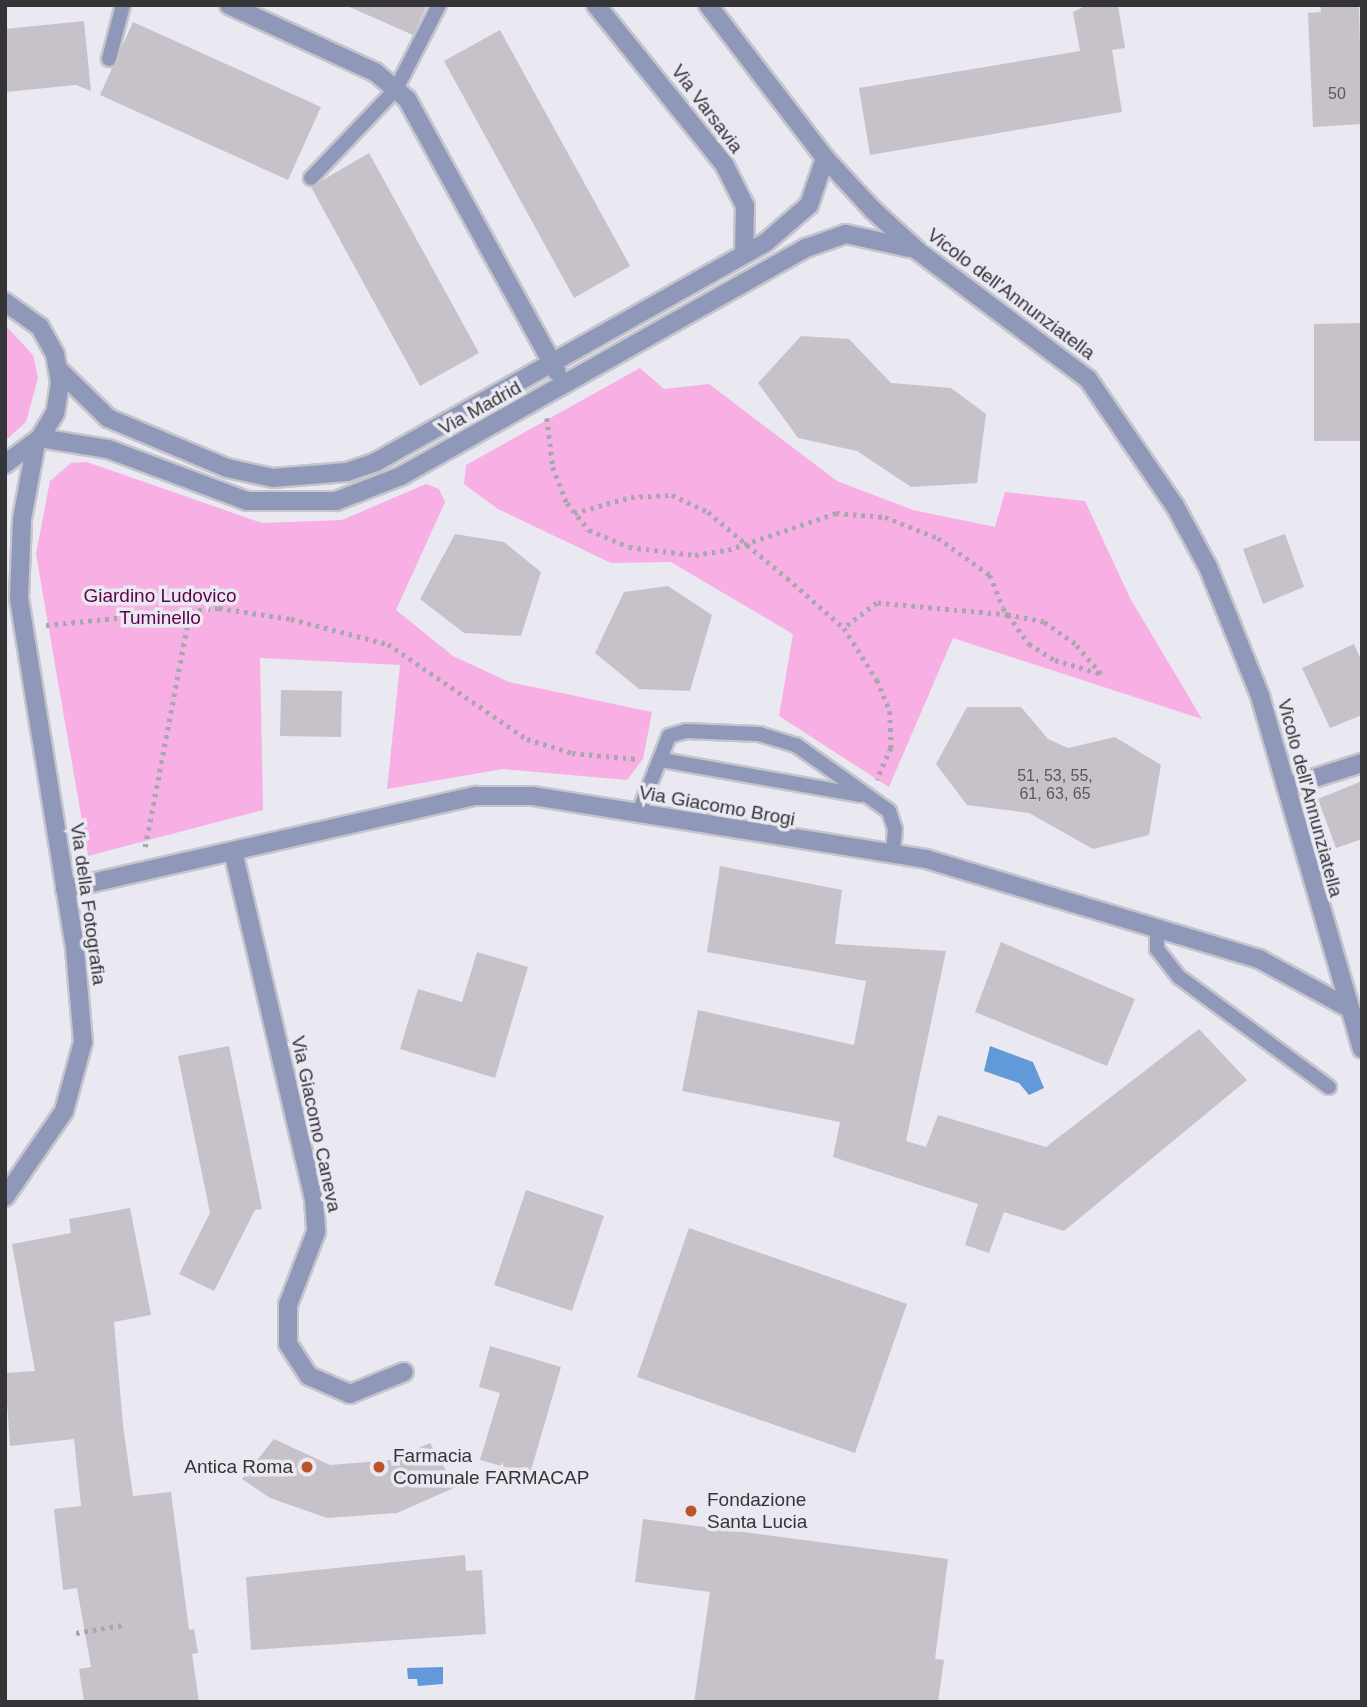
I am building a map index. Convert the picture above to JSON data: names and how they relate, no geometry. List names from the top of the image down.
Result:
{
  "streets": {
    "street": [
      "Via Varsavia",
      "Vicolo dell'Annunziatella",
      "Via Madrid",
      "Via Giacomo Brogi",
      "Via della Fotografia",
      "Via Giacomo Caneva"
    ]
  },
  "crossings": [
    ["Via Varsavia", "Via Madrid"],
    ["Vicolo dell'Annunziatella", "Via Madrid"],
    ["Vicolo dell'Annunziatella", "Via Giacomo Brogi"],
    ["Via Madrid", "Via della Fotografia"],
    ["Via Giacomo Brogi", "Via della Fotografia"],
    ["Via Giacomo Brogi", "Via Giacomo Caneva"]
  ],
  "parks": ["Giardino Ludovico Tuminello"],
  "places": ["Antica Roma", "Farmacia Comunale FARMACAP", "Fondazione Santa Lucia"],
  "house_numbers": ["50", "51, 53, 55, 61, 63, 65"]
}
